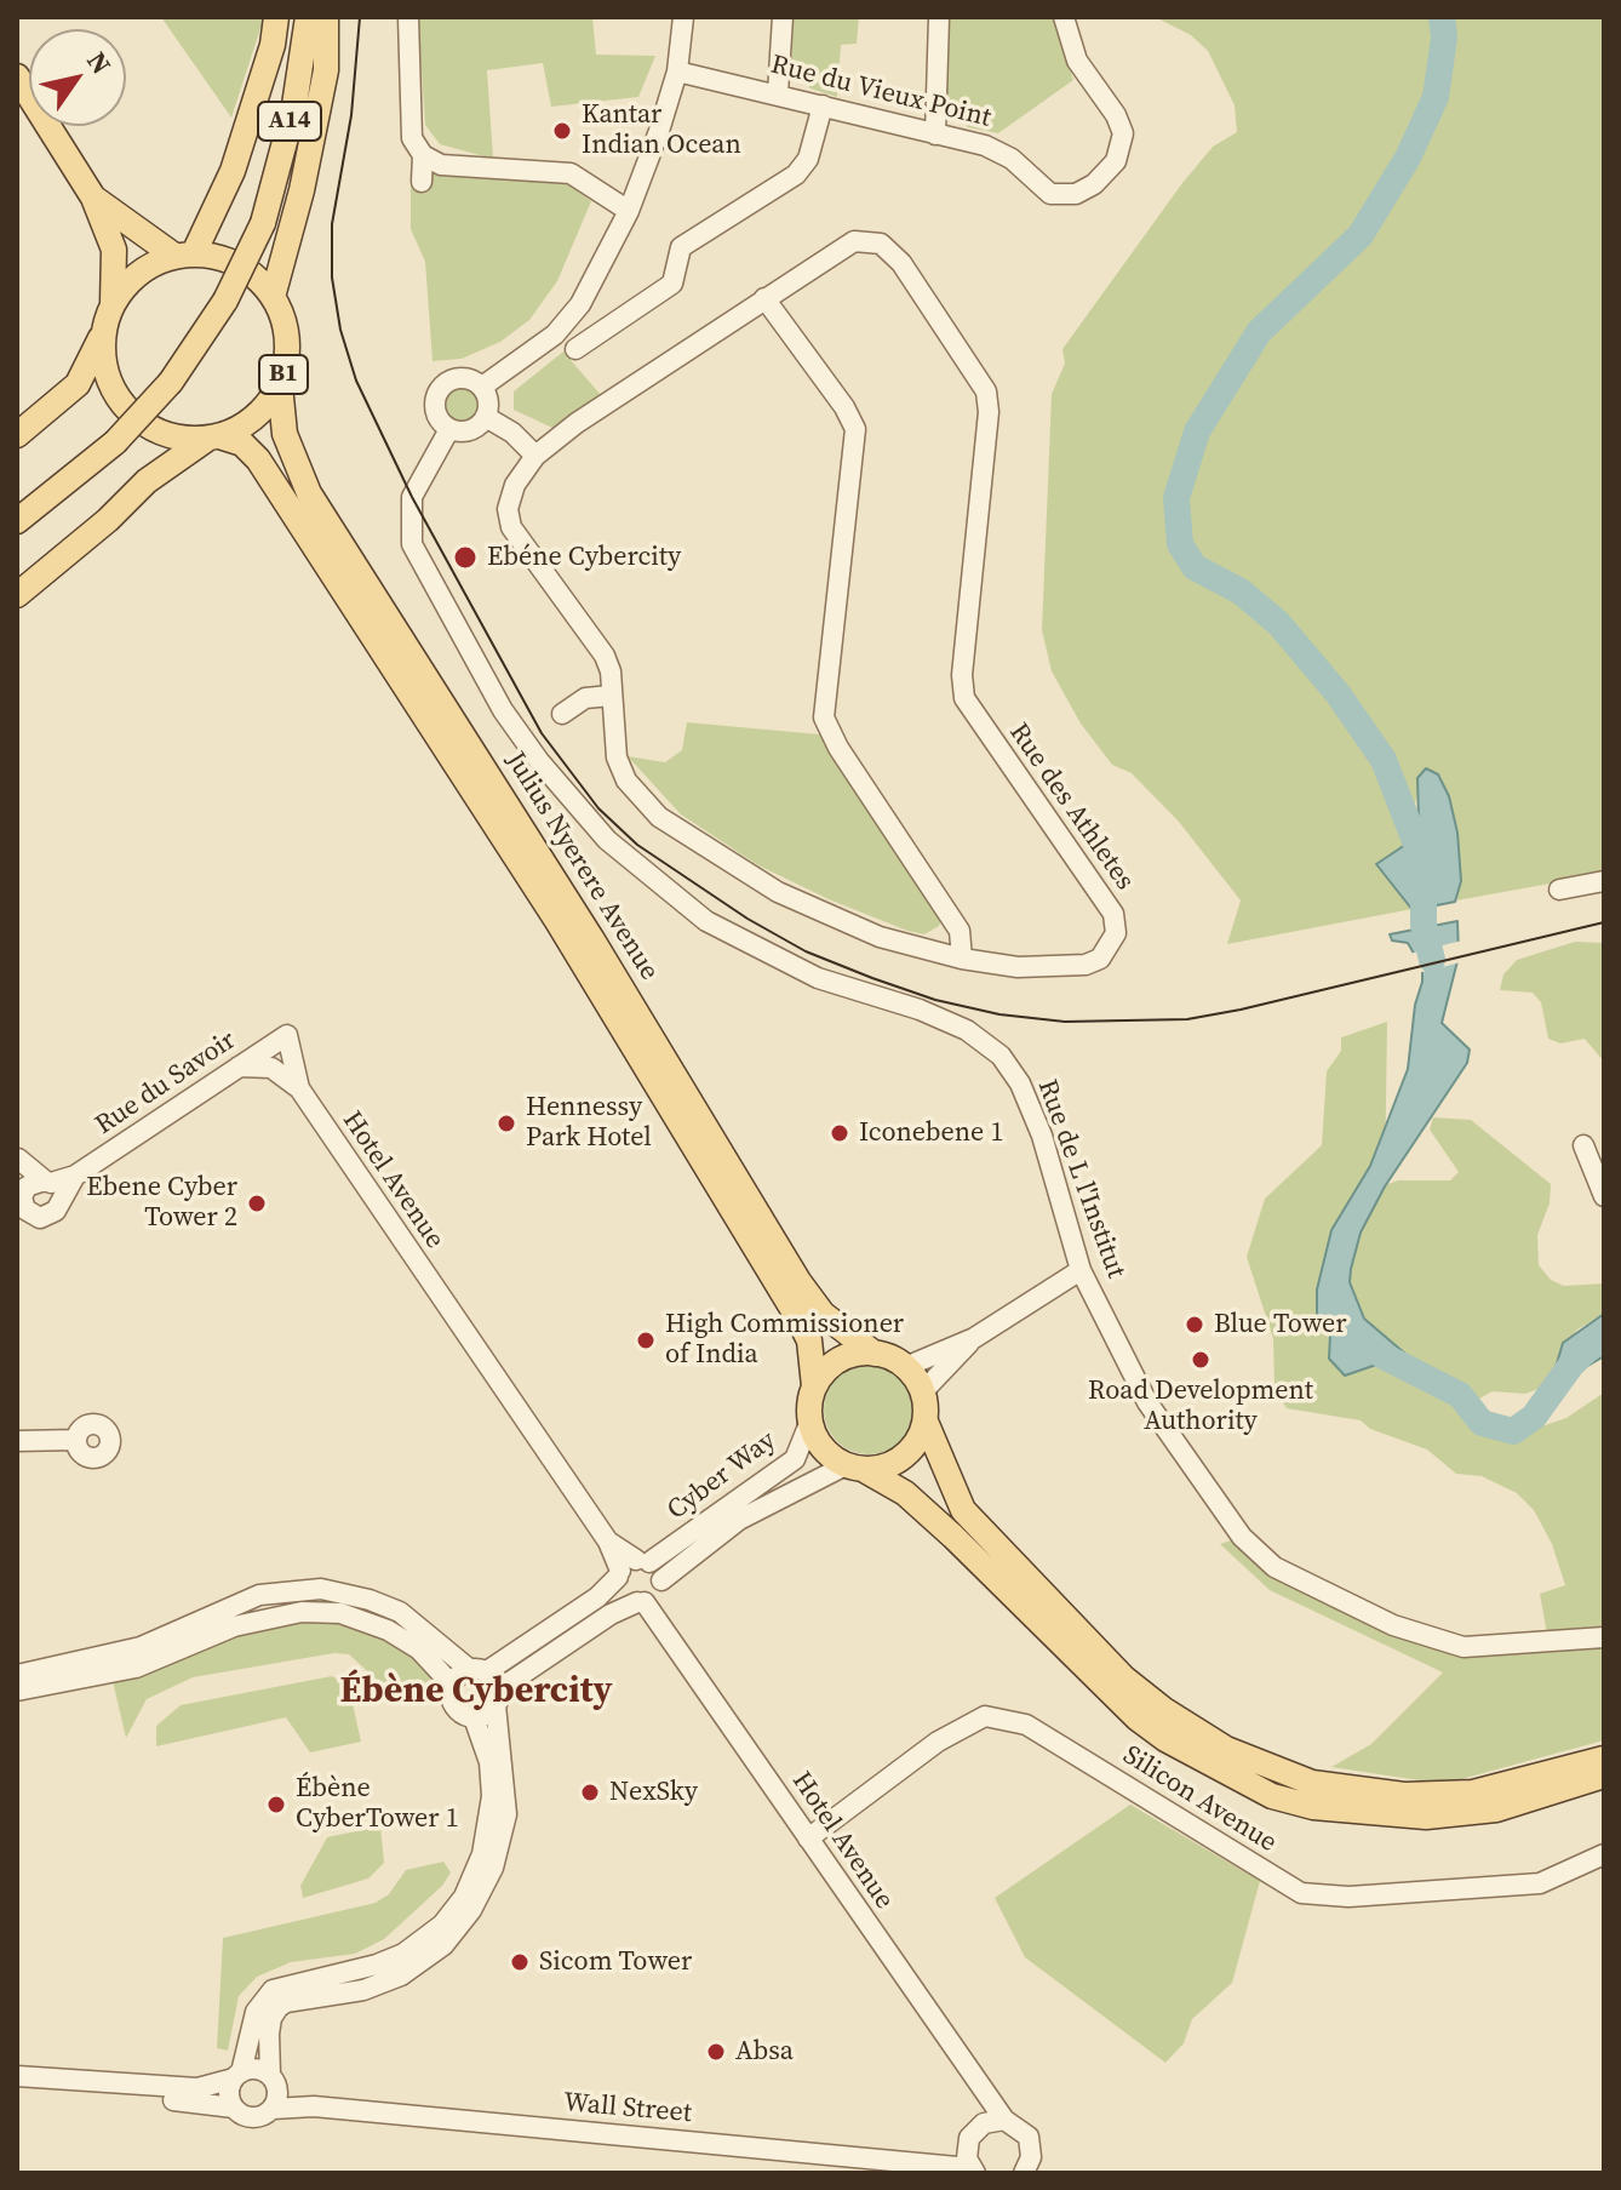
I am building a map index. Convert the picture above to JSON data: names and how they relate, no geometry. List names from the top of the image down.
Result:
{
  "streets": {
    "main road": ["A14", "B1", "Julius Nyerere Avenue"],
    "street": [
      "Rue du Vieux Point",
      "Rue des Athletes",
      "Rue du Savoir",
      "Rue de L l'Institut",
      "Hotel Avenue",
      "Cyber Way",
      "Silicon Avenue",
      "Wall Street"
    ]
  },
  "crossings": [
    ["B1", "Julius Nyerere Avenue"],
    ["B1", "Cyber Way"],
    ["Julius Nyerere Avenue", "Cyber Way"],
    ["Rue du Savoir", "Hotel Avenue"],
    ["Hotel Avenue", "Cyber Way"],
    ["Hotel Avenue", "Silicon Avenue"]
  ],
  "districts": ["Ébène Cybercity"],
  "places": [
    "Kantar Indian Ocean",
    "Ebéne Cybercity",
    "Hennessy Park Hotel",
    "Iconebene 1",
    "Ebene Cyber Tower 2",
    "Blue Tower",
    "High Commissioner of India",
    "Road Development Authority",
    "NexSky",
    "Ébène CyberTower 1",
    "Sicom Tower",
    "Absa"
  ],
  "north": "top right"
}
